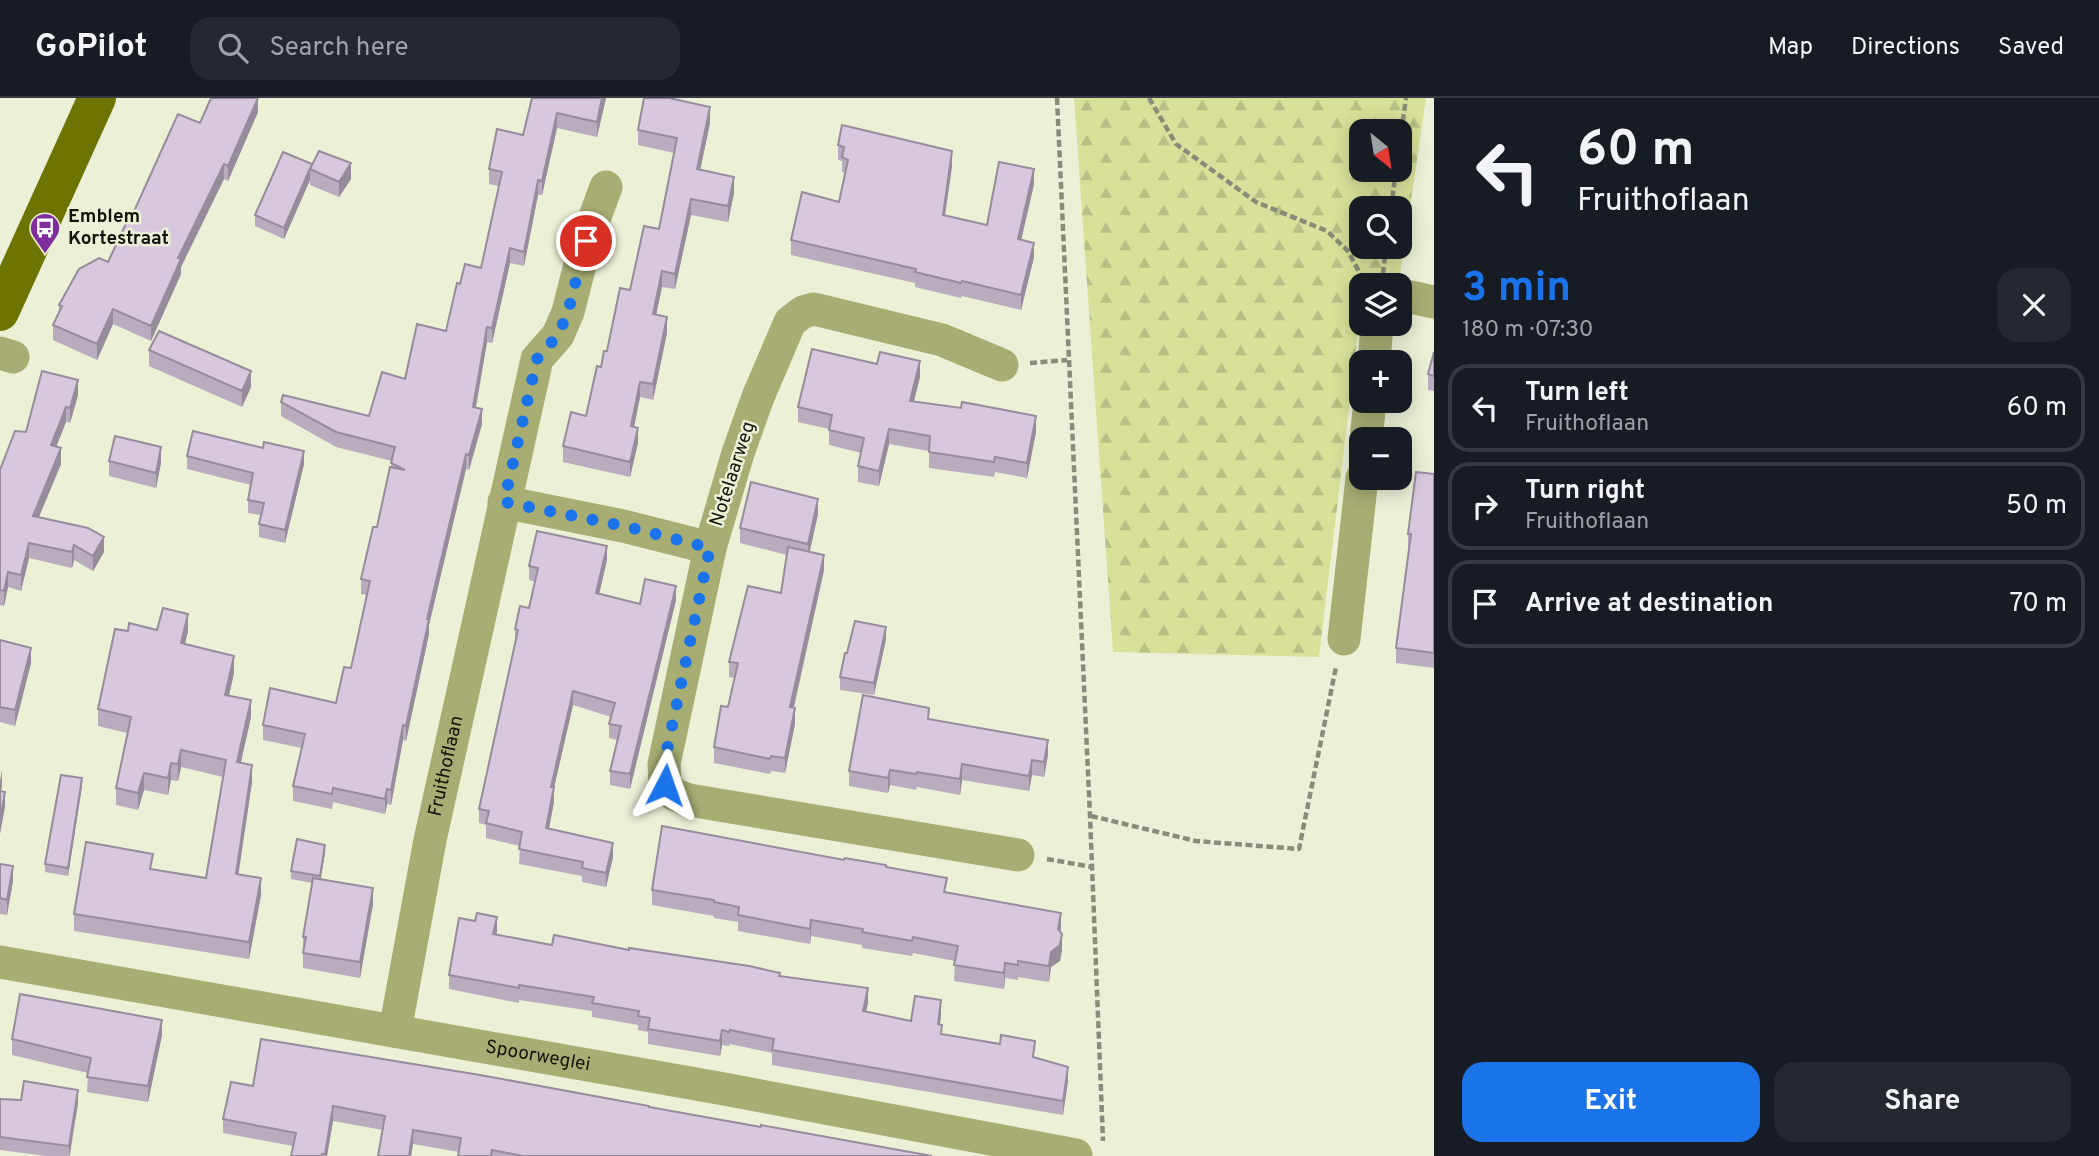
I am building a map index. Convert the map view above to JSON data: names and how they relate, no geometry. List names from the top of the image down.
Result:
{
  "streets": {
    "street": ["Notelaarweg", "Fruithoflaan", "Spoorweglei"]
  },
  "crossings": [
    ["Fruithoflaan", "Spoorweglei"]
  ],
  "places": {
    "bus stop": ["Emblem Kortestraat"]
  },
  "north": "bottom right",
  "page": {
    "header": "GoPilot",
    "search": "Search here",
    "nav": ["Map", "Directions", "Saved"],
    "turn": ["60 m", "Fruithoflaan"],
    "map_buttons": ["+", "−"],
    "heading": ["3 min", "180 m · 07:30"],
    "list": [
      {
        "name": "Turn left",
        "note": "Fruithoflaan",
        "value": "60 m"
      },
      {
        "name": "Turn right",
        "note": "Fruithoflaan",
        "value": "50 m"
      },
      {
        "name": "Arrive at destination",
        "value": "70 m"
      }
    ],
    "buttons": ["Exit", "Share"]
  }
}
